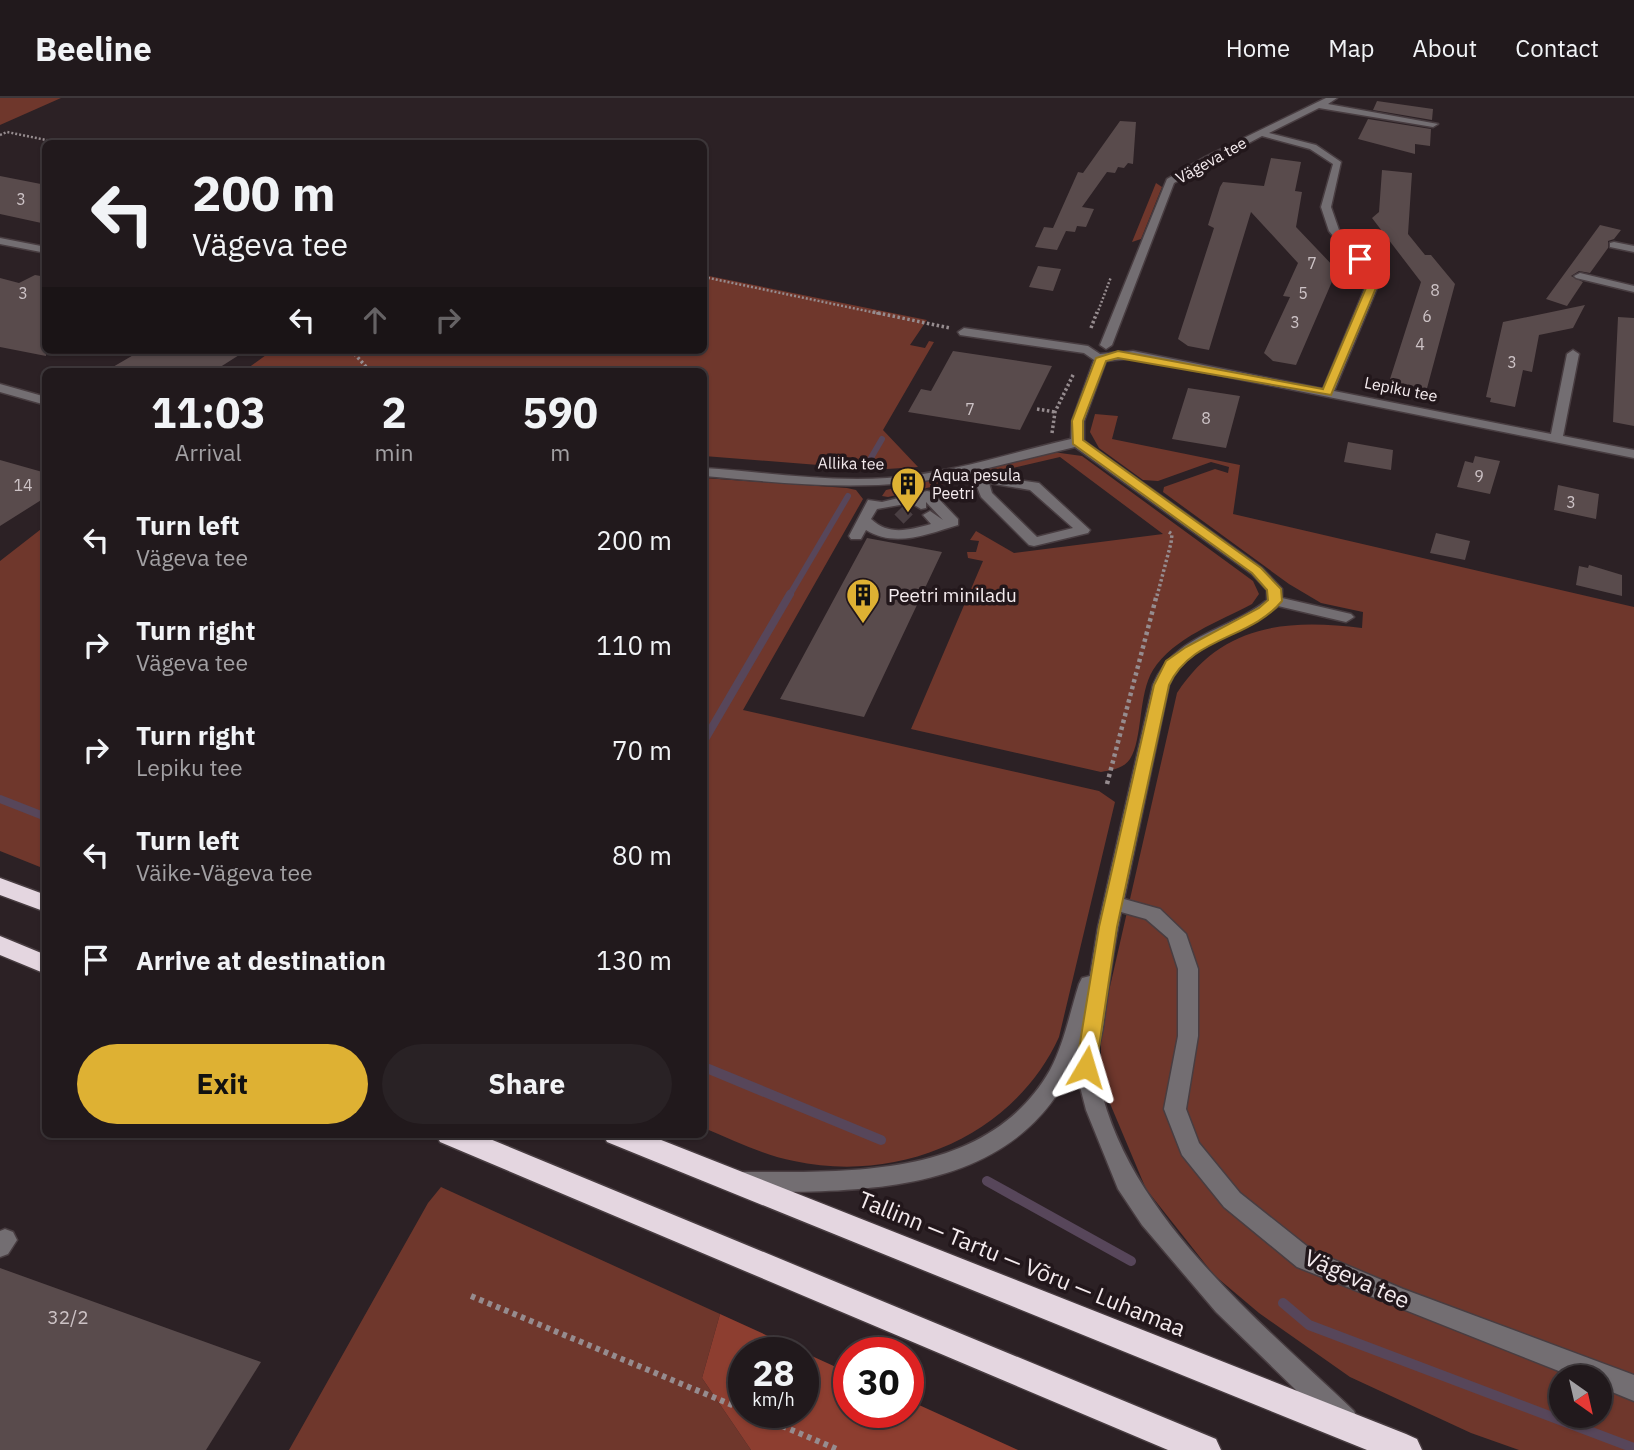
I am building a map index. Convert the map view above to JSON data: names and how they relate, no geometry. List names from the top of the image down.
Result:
{
  "streets": {
    "highway": ["Tallinn — Tartu — Võru — Luhamaa"],
    "street": ["Vägeva tee", "Lepiku tee", "Allika tee"]
  },
  "crossings": [
    ["Vägeva tee", "Lepiku tee"]
  ],
  "places": {
    "building": ["Aqua pesula Peetri", "Peetri miniladu"]
  },
  "house_numbers": [
    "3",
    "7",
    "8",
    "3",
    "5",
    "6",
    "3",
    "4",
    "3",
    "7",
    "8",
    "9",
    "14",
    "3",
    "32/2"
  ],
  "north": "bottom right",
  "page": {
    "header": "Beeline",
    "nav": [
      "Home",
      "Map",
      "About",
      "Contact"
    ],
    "turn": ["200 m", "Vägeva tee"],
    "eta": [
      "11:03",
      "Arrival",
      "2",
      "min",
      "590",
      "m"
    ],
    "list": [
      {
        "name": "Turn left",
        "note": "Vägeva tee",
        "value": "200 m"
      },
      {
        "name": "Turn right",
        "note": "Vägeva tee",
        "value": "110 m"
      },
      {
        "name": "Turn right",
        "note": "Lepiku tee",
        "value": "70 m"
      },
      {
        "name": "Turn left",
        "note": "Väike-Vägeva tee",
        "value": "80 m"
      },
      {
        "name": "Arrive at destination",
        "value": "130 m"
      }
    ],
    "buttons": ["Exit", "Share"],
    "speed": "28 km/h",
    "limit": "30"
  }
}
